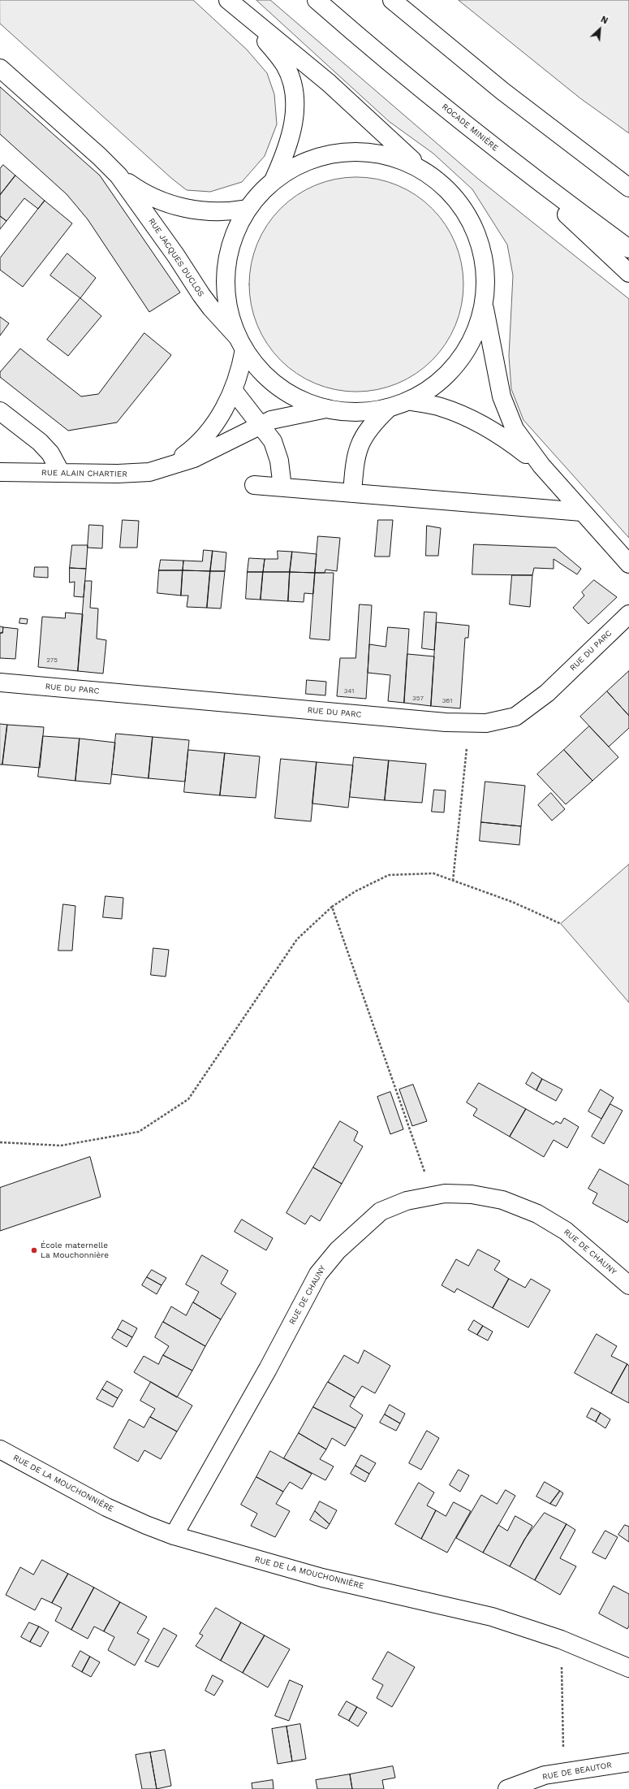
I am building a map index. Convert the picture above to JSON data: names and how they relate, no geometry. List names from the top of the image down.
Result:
{
  "streets": {
    "main road": [
      "ROCADE MINIÈRE",
      "RUE JACQUES DUCLOS",
      "RUE ALAIN CHARTIER",
      "RUE DU PARC",
      "RUE DE CHAUNY",
      "RUE DE LA MOUCHONNIÈRE",
      "RUE DE BEAUTOR"
    ]
  },
  "crossings": [
    ["RUE JACQUES DUCLOS", "RUE ALAIN CHARTIER"],
    ["RUE DE CHAUNY", "RUE DE LA MOUCHONNIÈRE"]
  ],
  "places": ["École maternelle La Mouchonnière"],
  "house_numbers": [
    "275",
    "341",
    "357",
    "361"
  ],
  "north": "top right"
}
